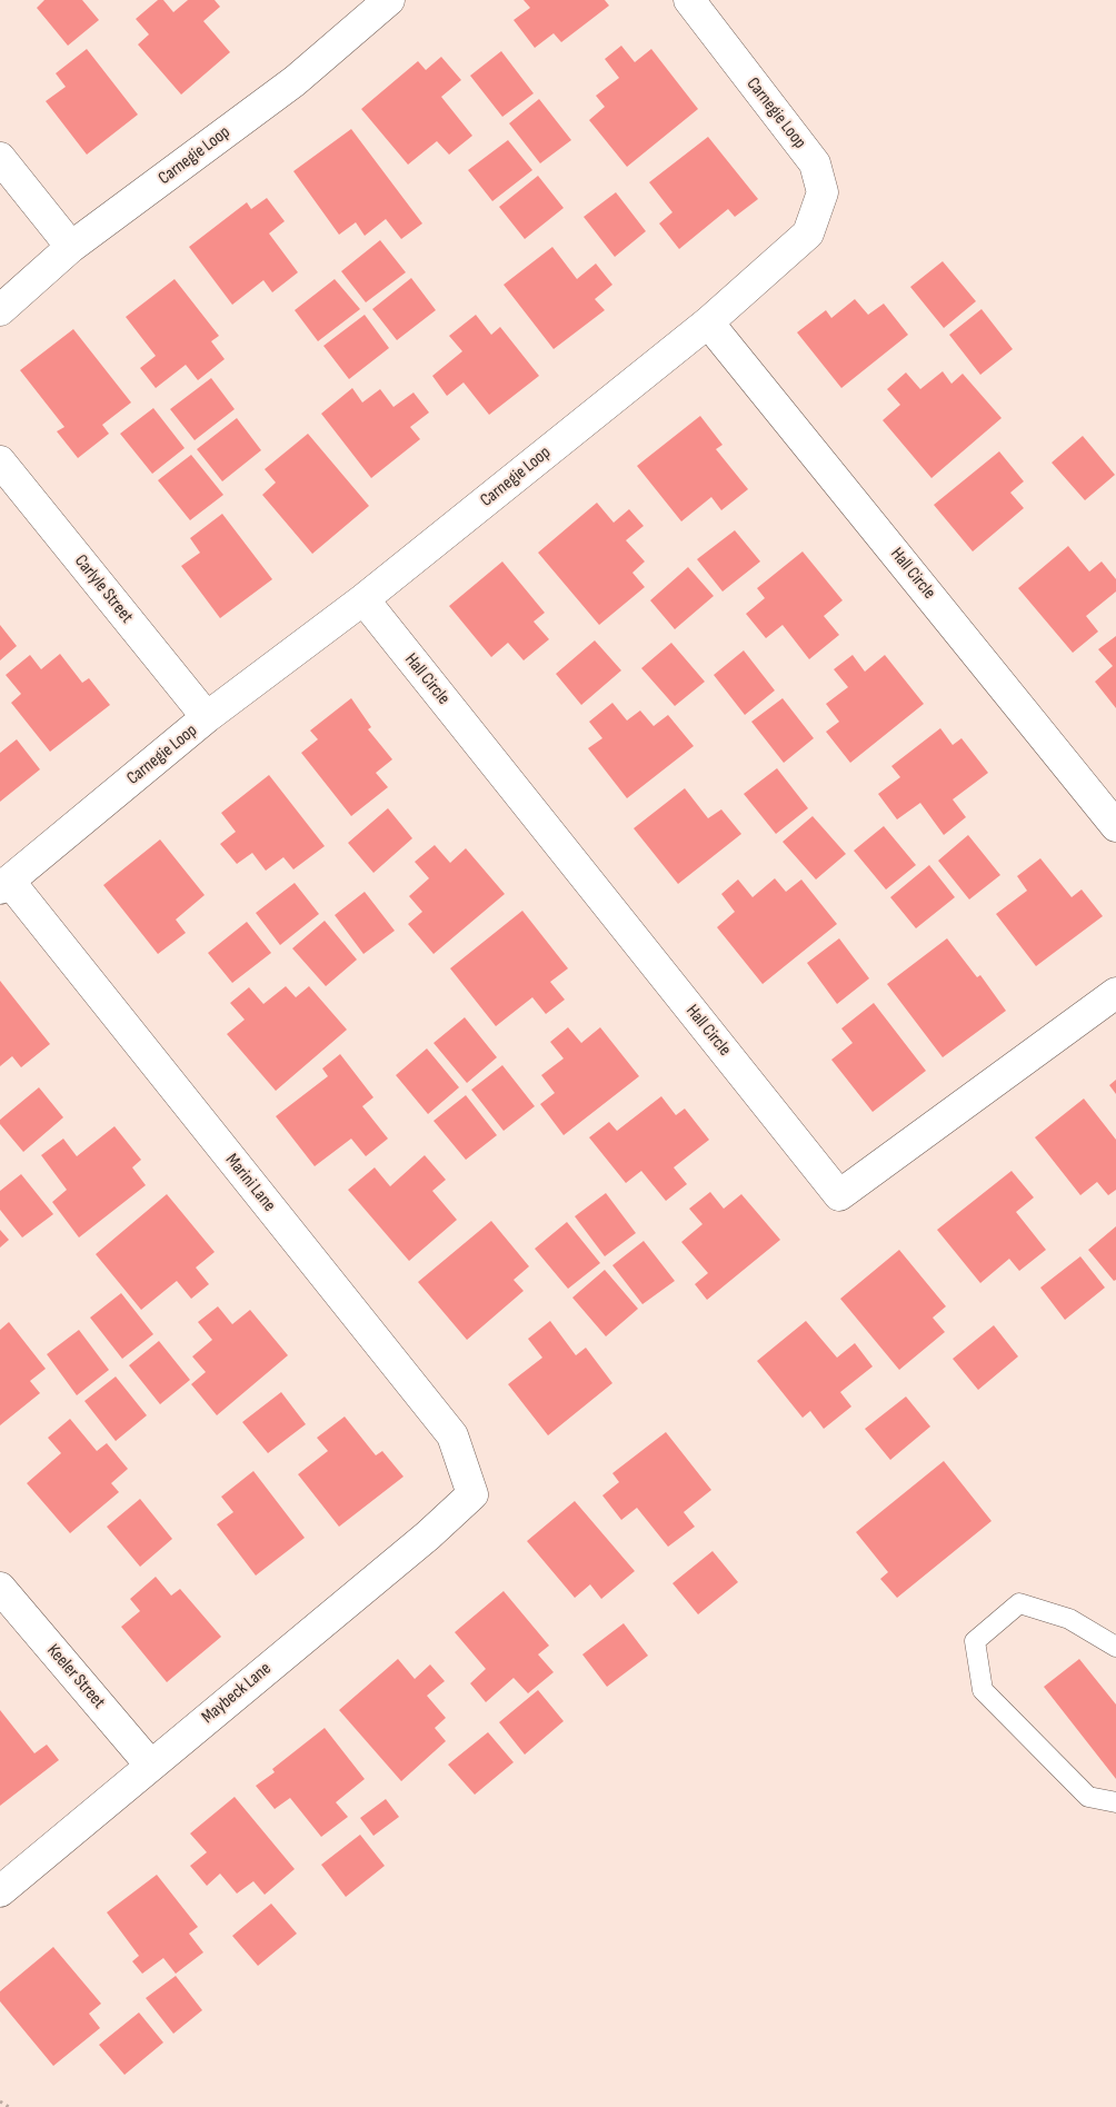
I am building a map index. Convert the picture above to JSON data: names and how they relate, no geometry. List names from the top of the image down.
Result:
{
  "streets": {
    "street": [
      "Carnegie Loop",
      "Hall Circle",
      "Carlyle Street",
      "Marini Lane",
      "Keeler Street",
      "Maybeck Lane"
    ]
  },
  "crossings": [
    ["Carnegie Loop", "Hall Circle"],
    ["Carnegie Loop", "Carlyle Street"],
    ["Carnegie Loop", "Marini Lane"],
    ["Marini Lane", "Maybeck Lane"],
    ["Keeler Street", "Maybeck Lane"]
  ]
}
